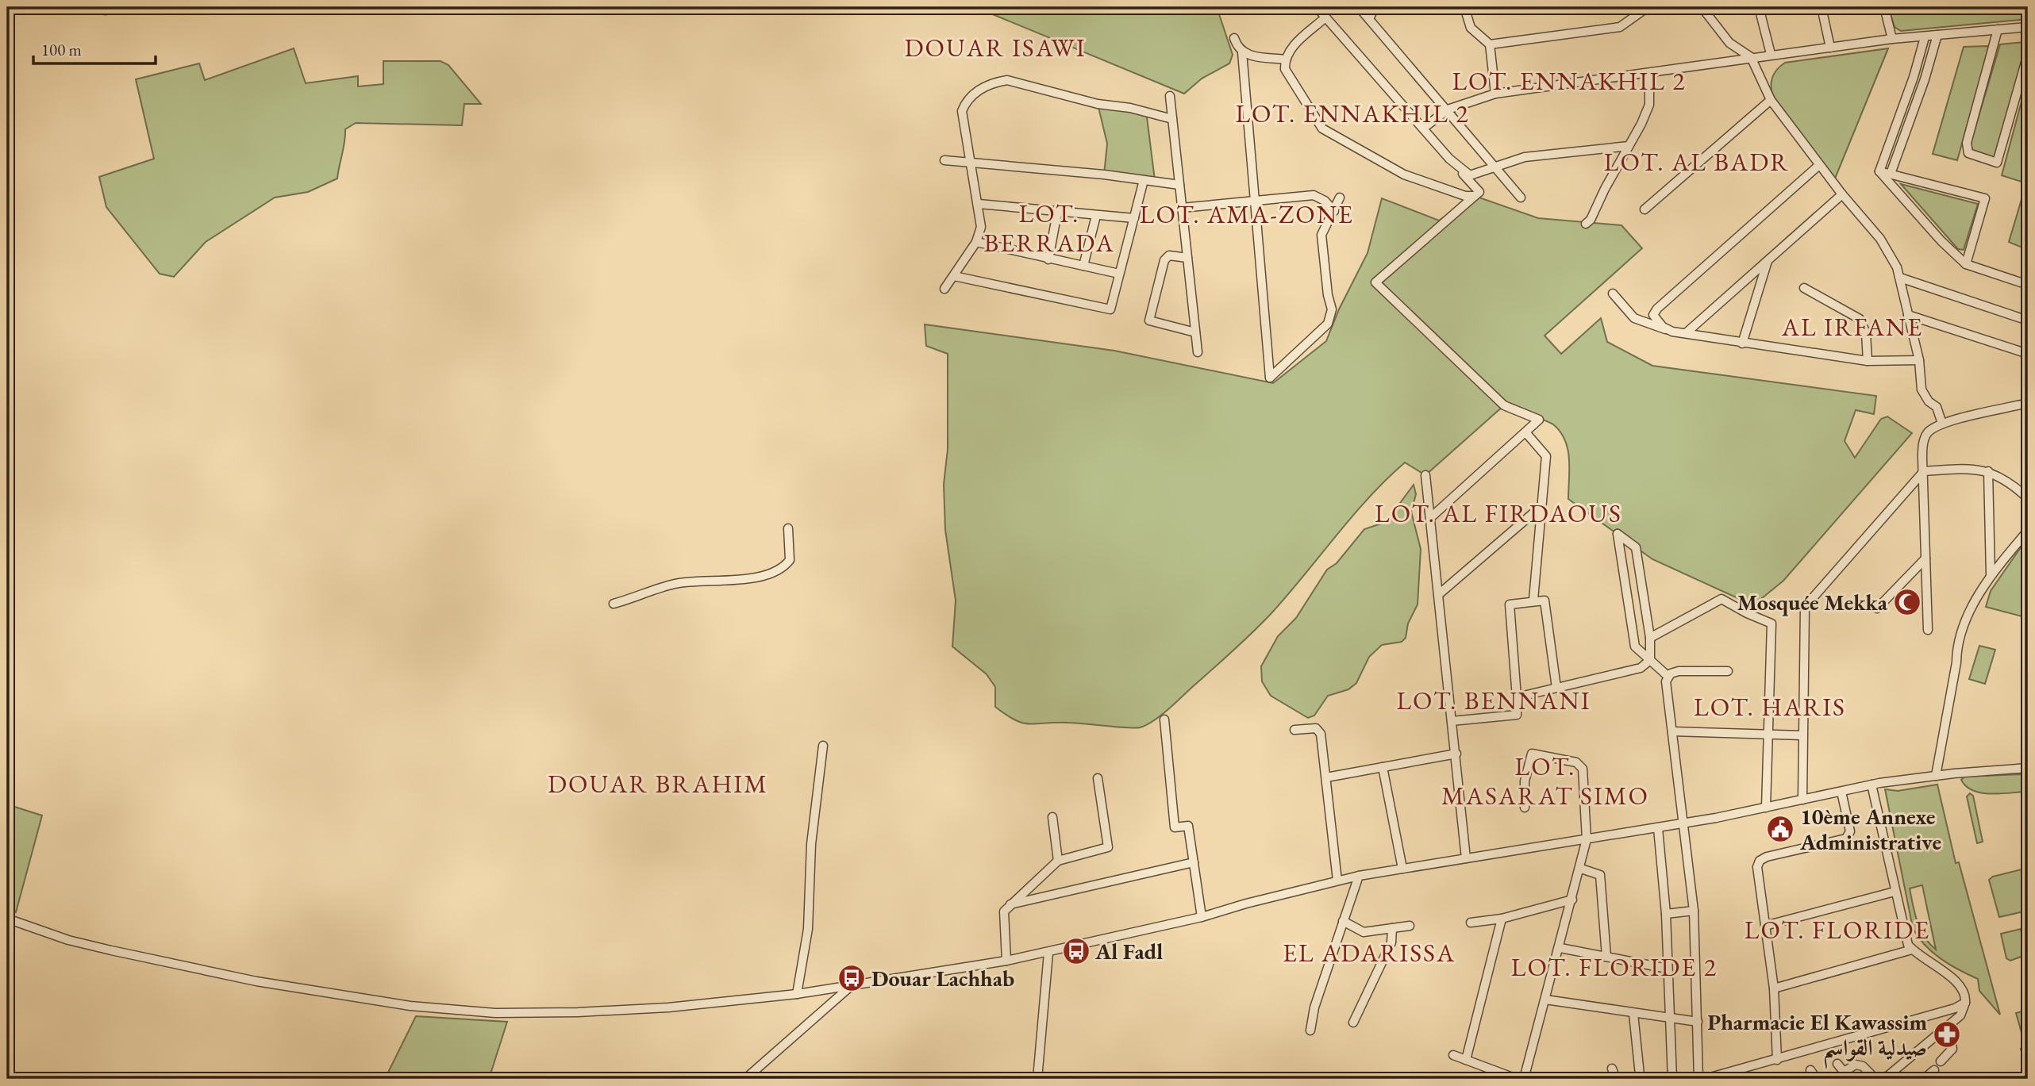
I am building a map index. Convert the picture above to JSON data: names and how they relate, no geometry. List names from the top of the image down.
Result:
{
  "districts": [
    "DOUAR ISAWI",
    "LOT. ENNAKHIL 2",
    "LOT. ENNAKHIL 2",
    "LOT. AL BADR",
    "LOT. BERRADA",
    "LOT. AMA-ZONE",
    "AL IRFANE",
    "LOT. AL FIRDAOUS",
    "LOT. BENNANI",
    "LOT. HARIS",
    "LOT. MASARAT SIMO",
    "DOUAR BRAHIM",
    "LOT. FLORIDE",
    "EL ADARISSA",
    "LOT. FLORIDE 2"
  ],
  "places": {
    "mosque": ["Mosquée Mekka"],
    "public building": ["10ème Annexe Administrative"],
    "bus stop": ["Al Fadl", "Douar Lachhab"],
    "pharmacy": ["Pharmacie El Kawassim صيدلية القواسم"]
  },
  "scale_bar": "100 m"
}
